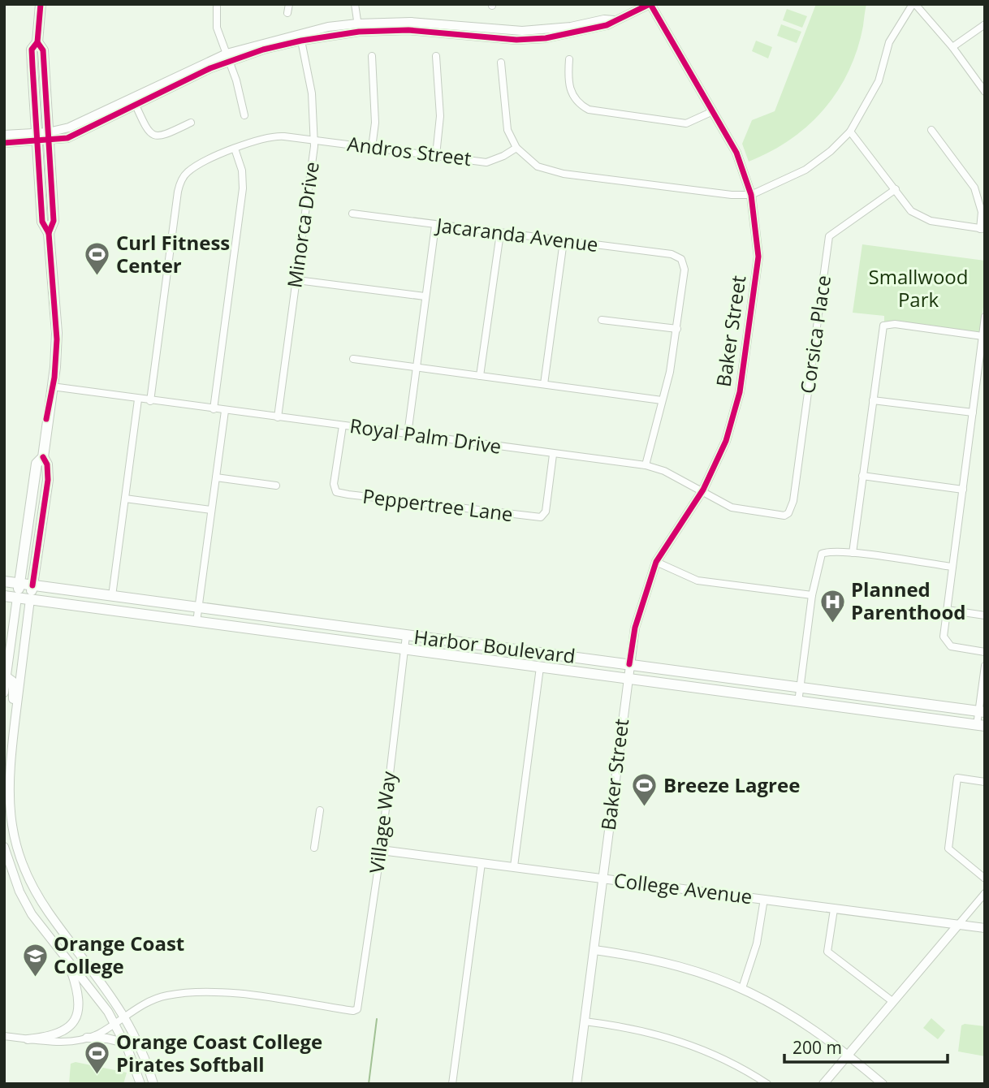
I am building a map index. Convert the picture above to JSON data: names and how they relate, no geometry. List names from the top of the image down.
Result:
{
  "streets": {
    "main road": ["Harbor Boulevard"],
    "street": [
      "Andros Street",
      "Minorca Drive",
      "Jacaranda Avenue",
      "Baker Street",
      "Corsica Place",
      "Royal Palm Drive",
      "Peppertree Lane",
      "Village Way",
      "College Avenue"
    ]
  },
  "crossings": [
    ["Andros Street", "Minorca Drive"],
    ["Andros Street", "Royal Palm Drive"],
    ["Minorca Drive", "Royal Palm Drive"],
    ["Baker Street", "Royal Palm Drive"],
    ["Baker Street", "Harbor Boulevard"],
    ["Baker Street", "College Avenue"],
    ["Corsica Place", "Royal Palm Drive"],
    ["Royal Palm Drive", "Peppertree Lane"],
    ["Harbor Boulevard", "Village Way"],
    ["Village Way", "College Avenue"]
  ],
  "parks": ["Smallwood Park"],
  "places": {
    "sports": ["Curl Fitness Center", "Breeze Lagree", "Orange Coast College Pirates Softball"],
    "hospital": ["Planned Parenthood"],
    "school or university": ["Orange Coast College"]
  },
  "scale_bar": "200 m"
}
